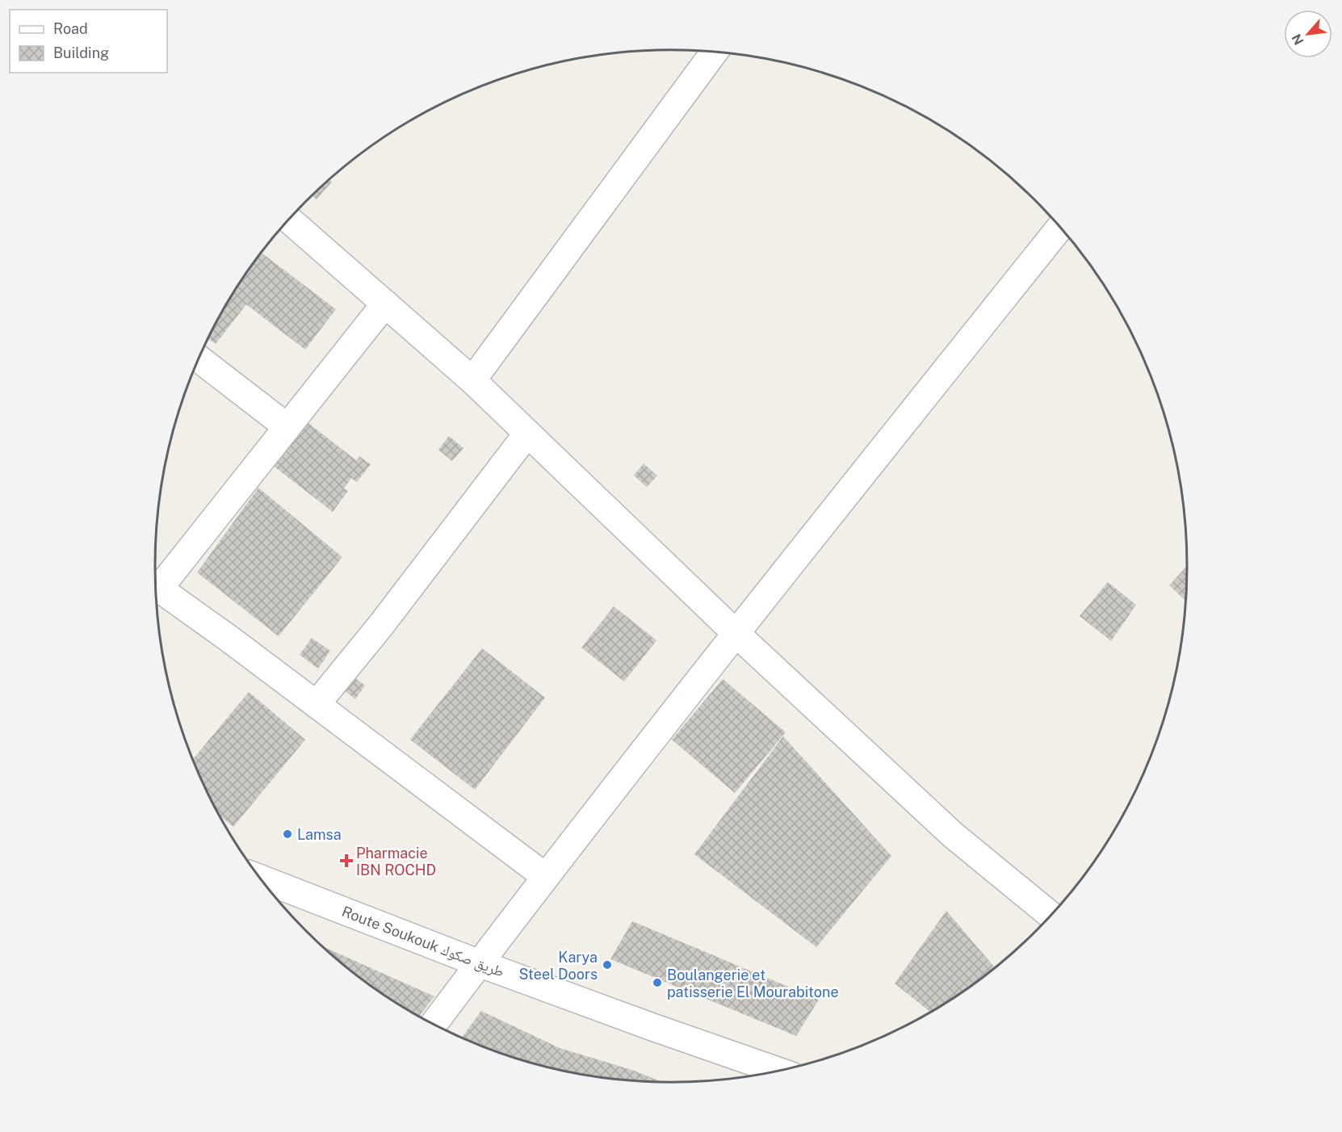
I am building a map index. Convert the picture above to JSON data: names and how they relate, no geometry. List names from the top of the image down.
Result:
{
  "streets": {
    "street": ["Route Soukouk طريق صكوك"]
  },
  "places": {
    "other": ["Lamsa", "Karya Steel Doors", "Boulangerie et patisserie El Mourabitone"],
    "health": ["Pharmacie IBN ROCHD"]
  },
  "legend": ["Road", "Building"],
  "north": "bottom left"
}
